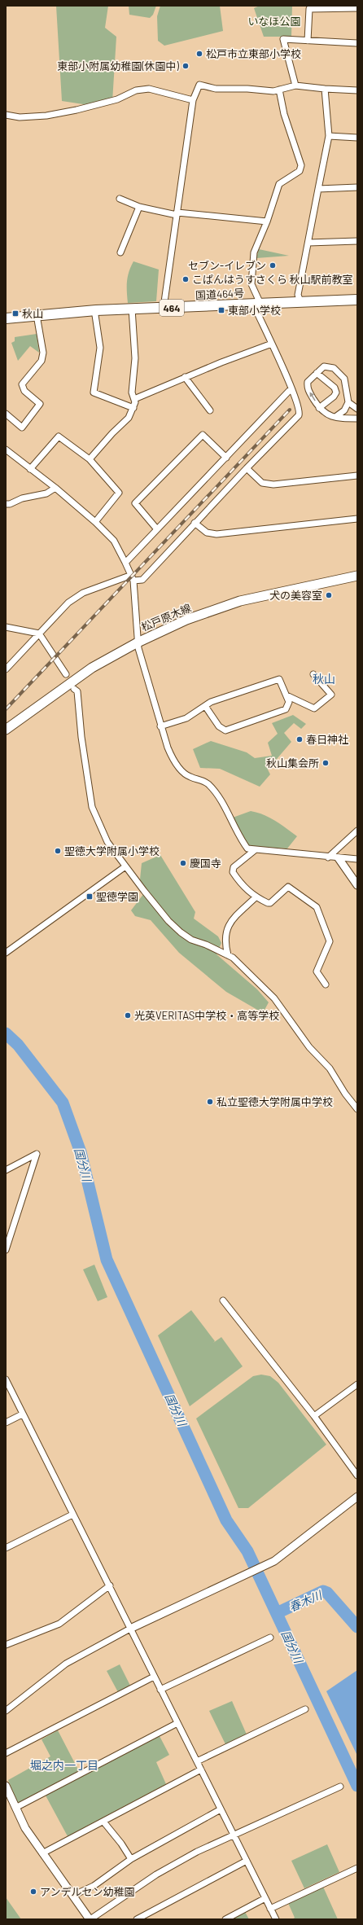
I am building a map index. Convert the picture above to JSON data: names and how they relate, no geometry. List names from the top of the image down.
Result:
{
  "streets": {
    "highway": ["国道464号", "464"],
    "main road": ["松戸原木線"]
  },
  "districts": ["秋山", "堀之内一丁目"],
  "water": ["国分川", "春木川"],
  "parks": ["いなほ公園"],
  "places": {
    "other": [
      "松戸市立東部小学校",
      "東部小附属幼稚園(休園中)",
      "セブン-イレブン",
      "こぱんはうすさくら 秋山駅前教室",
      "犬の美容室",
      "春日神社",
      "秋山集会所",
      "聖徳大学附属小学校",
      "慶国寺",
      "光英VERITAS中学校・高等学校",
      "私立聖徳大学附属中学校",
      "アンデルセン幼稚園"
    ],
    "transit": ["東部小学校", "秋山", "聖徳学園"]
  }
}
